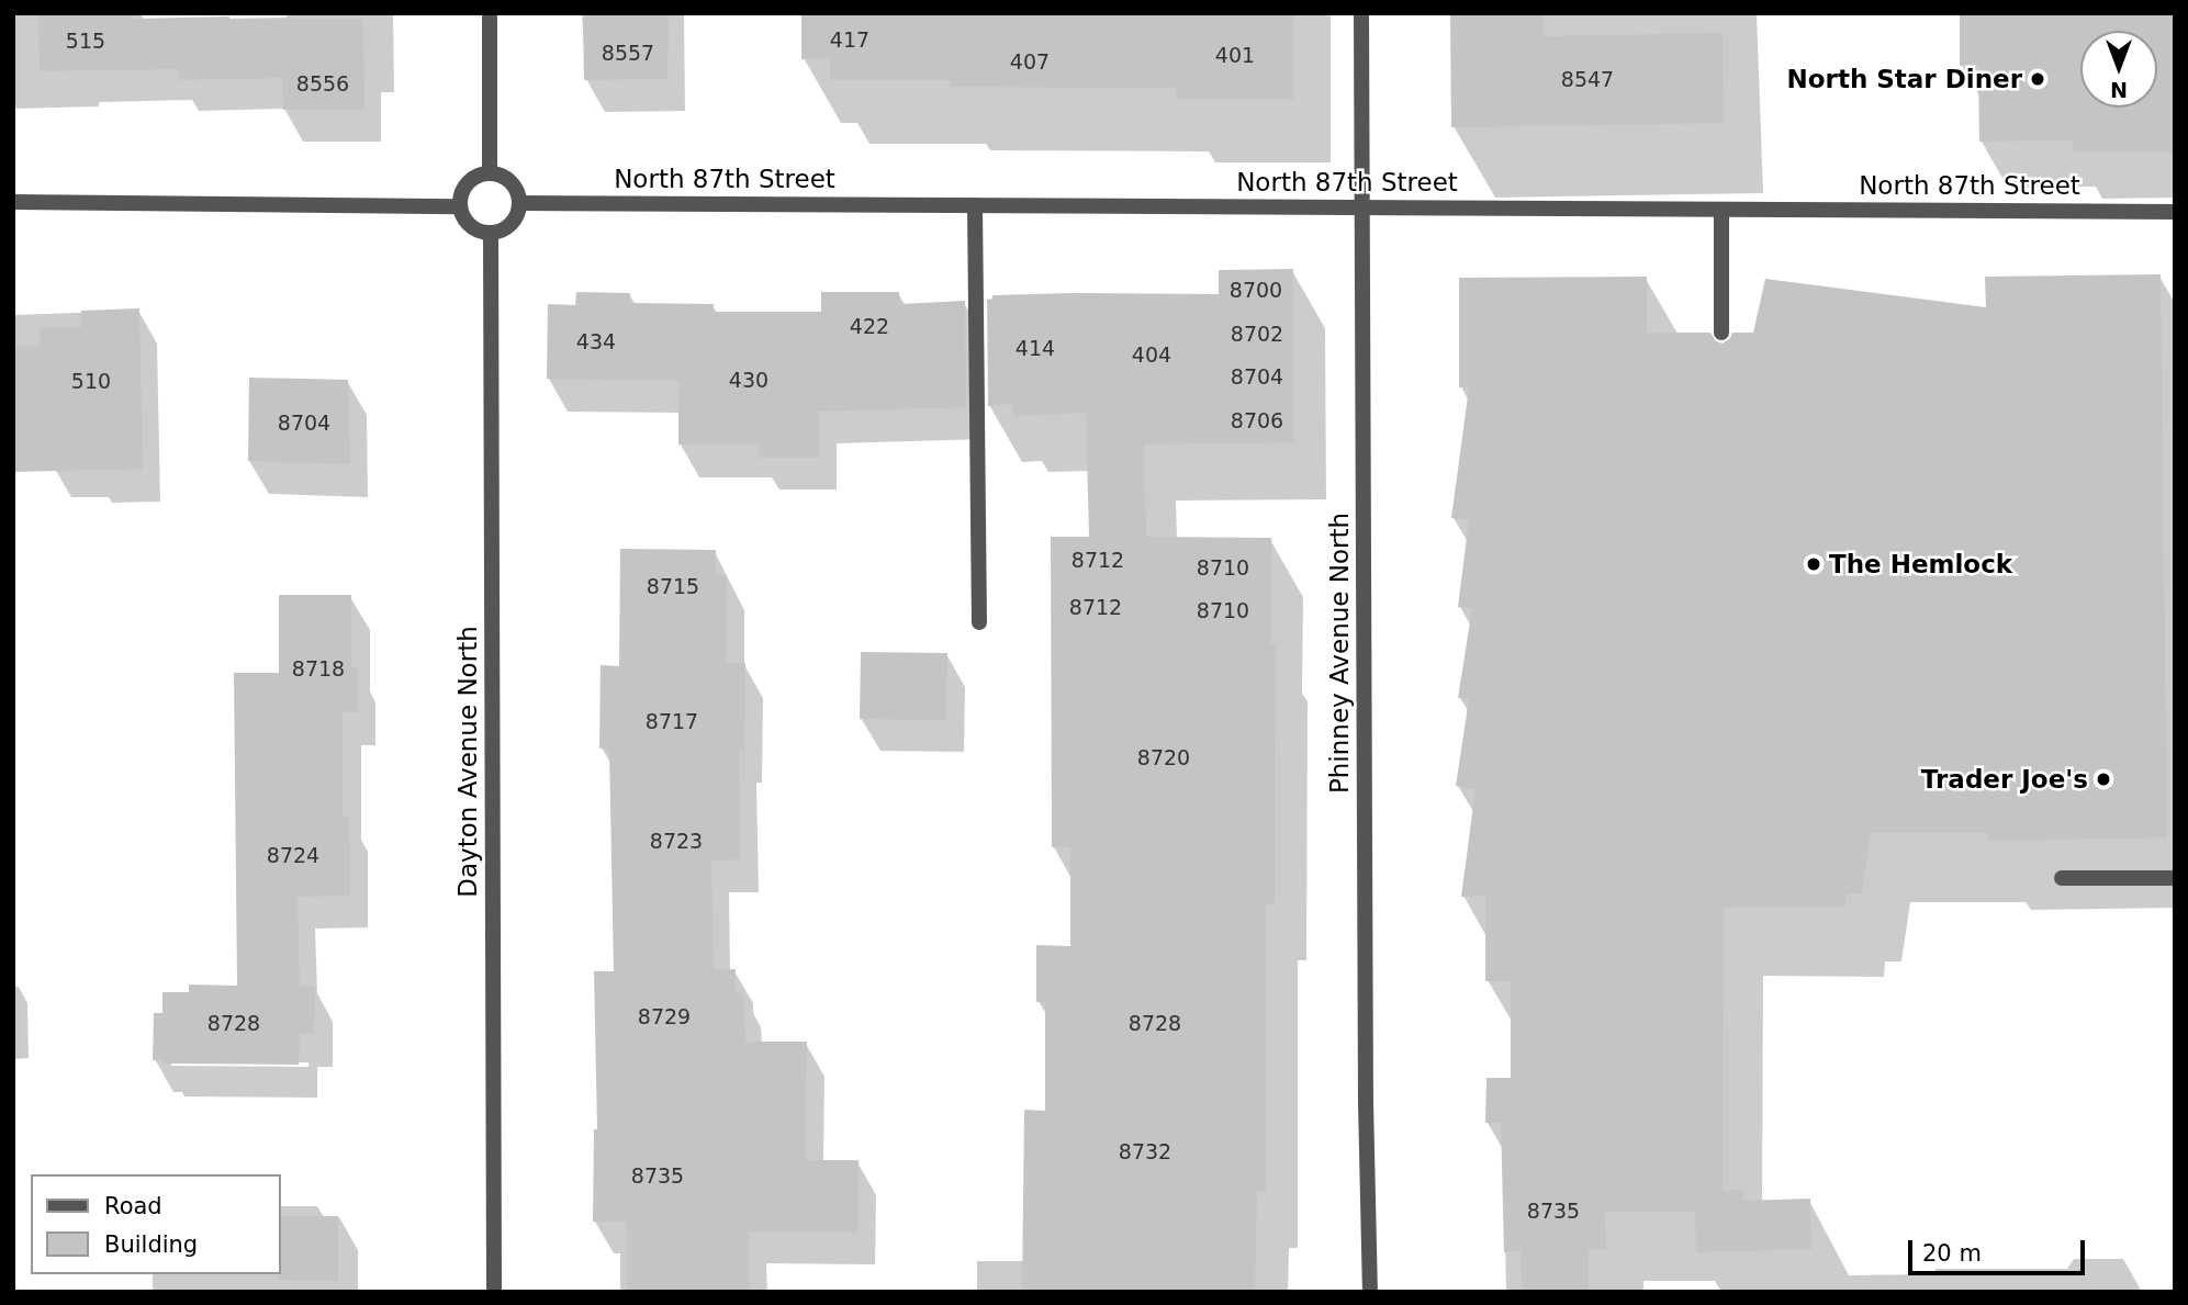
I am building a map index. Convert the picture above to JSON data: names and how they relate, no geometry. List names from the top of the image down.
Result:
{
  "streets": {
    "street": ["North 87th Street", "Phinney Avenue North", "Dayton Avenue North"]
  },
  "crossings": [
    ["North 87th Street", "Phinney Avenue North"],
    ["North 87th Street", "Dayton Avenue North"]
  ],
  "places": ["North Star Diner", "The Hemlock", "Trader Joe's"],
  "house_numbers": [
    "417",
    "515",
    "8557",
    "401",
    "407",
    "8547",
    "8556",
    "8700",
    "422",
    "8702",
    "434",
    "414",
    "404",
    "8704",
    "430",
    "510",
    "8706",
    "8704",
    "8712",
    "8710",
    "8715",
    "8712",
    "8710",
    "8718",
    "8717",
    "8720",
    "8723",
    "8724",
    "8729",
    "8728",
    "8728",
    "8732",
    "8735",
    "8735"
  ],
  "legend": ["Road", "Building"],
  "scale_bar": "20 m",
  "north": "bottom"
}
